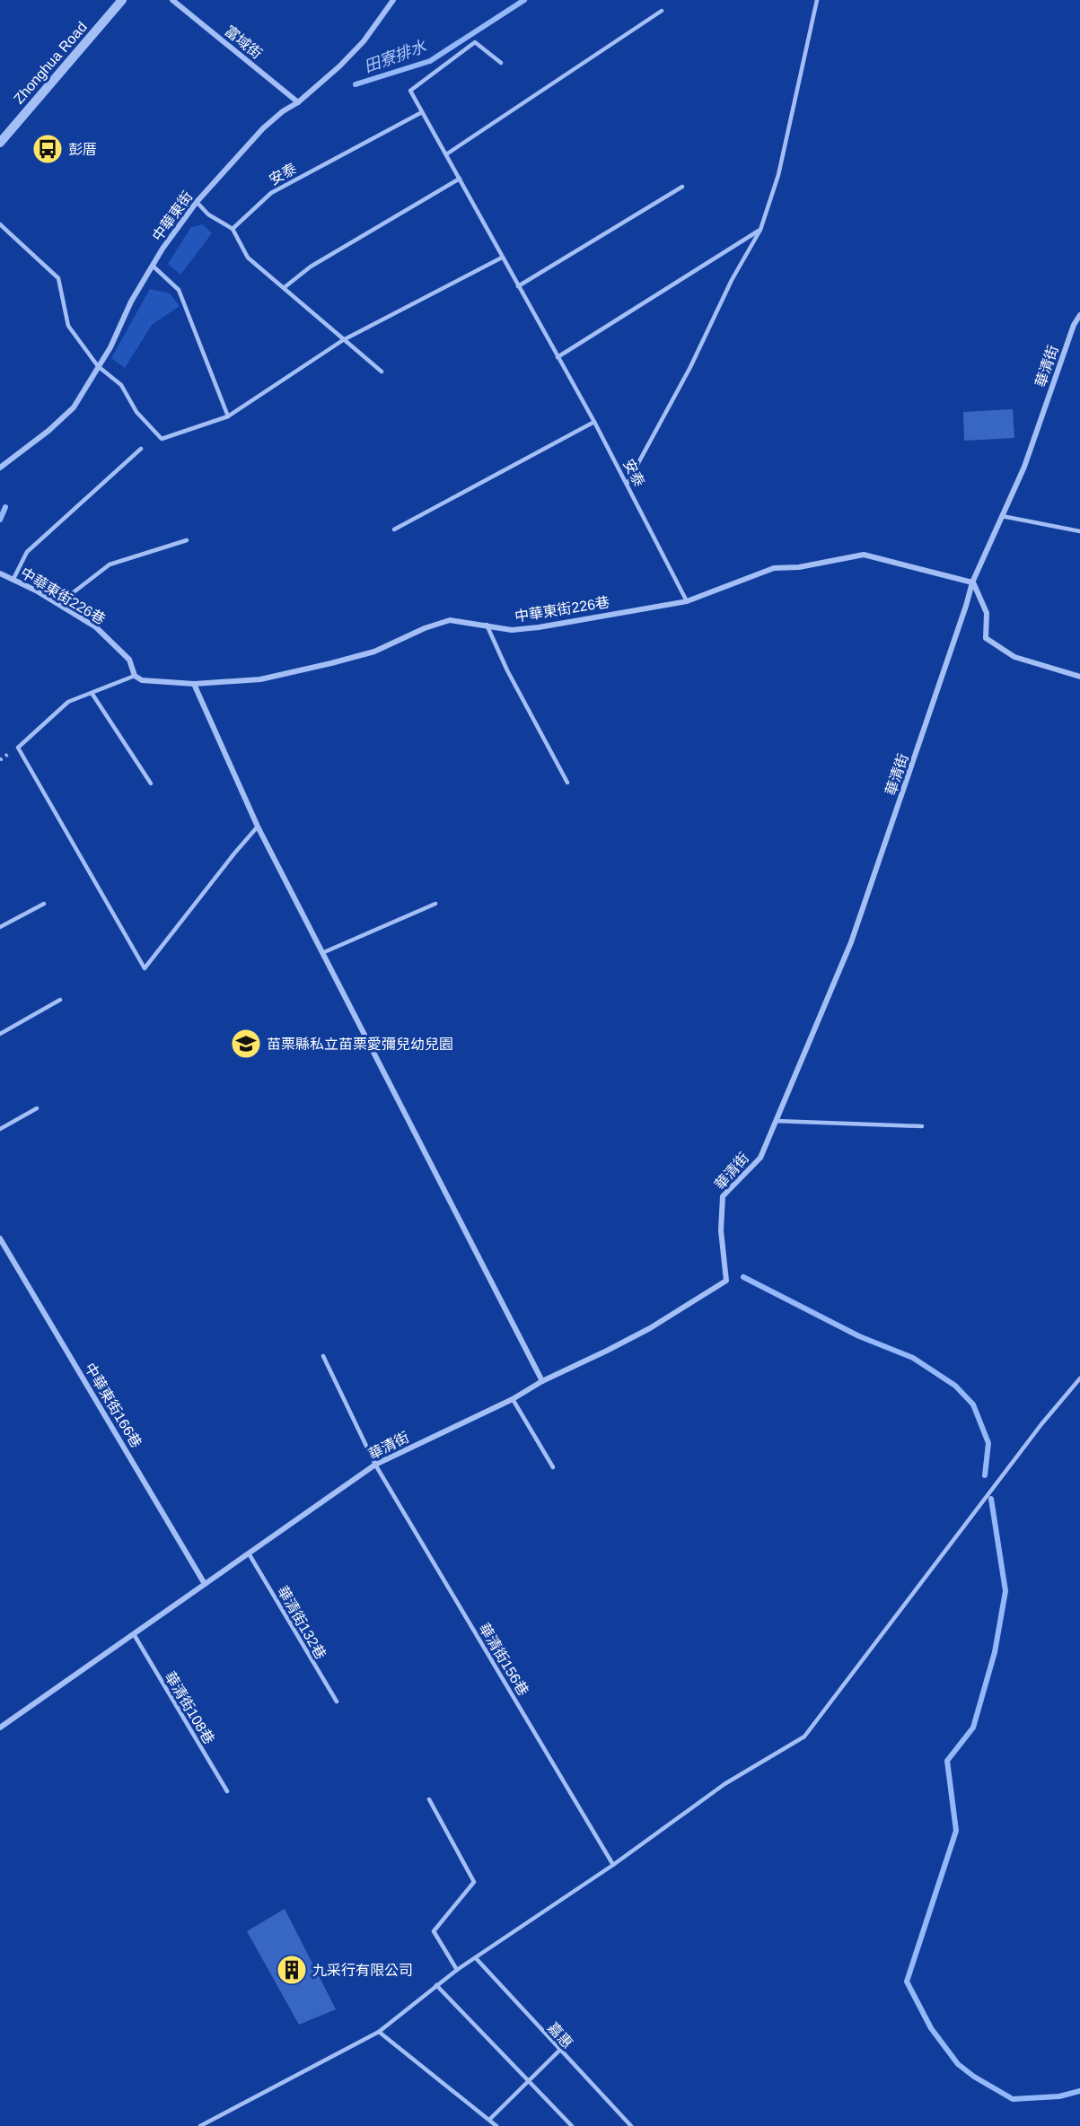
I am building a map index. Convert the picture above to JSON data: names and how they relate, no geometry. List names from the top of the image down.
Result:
{
  "streets": {
    "street": [
      "富域街",
      "Zhonghua Road",
      "中華東街",
      "華清街",
      "中華東街226巷",
      "中華東街166巷"
    ],
    "lane": [
      "安泰",
      "華清街132巷",
      "華清街156巷",
      "華清街108巷",
      "嘉惠"
    ]
  },
  "crossings": [
    ["富域街", "中華東街"],
    ["安泰", "中華東街226巷"],
    ["華清街", "中華東街226巷"],
    ["華清街", "中華東街166巷"],
    ["華清街", "華清街132巷"],
    ["華清街", "華清街156巷"],
    ["華清街", "華清街108巷"]
  ],
  "water": ["田寮排水"],
  "places": {
    "bus stop": ["彭厝"],
    "school or university": ["苗栗縣私立苗栗愛彌兒幼兒園"],
    "building": ["九采行有限公司"]
  }
}
